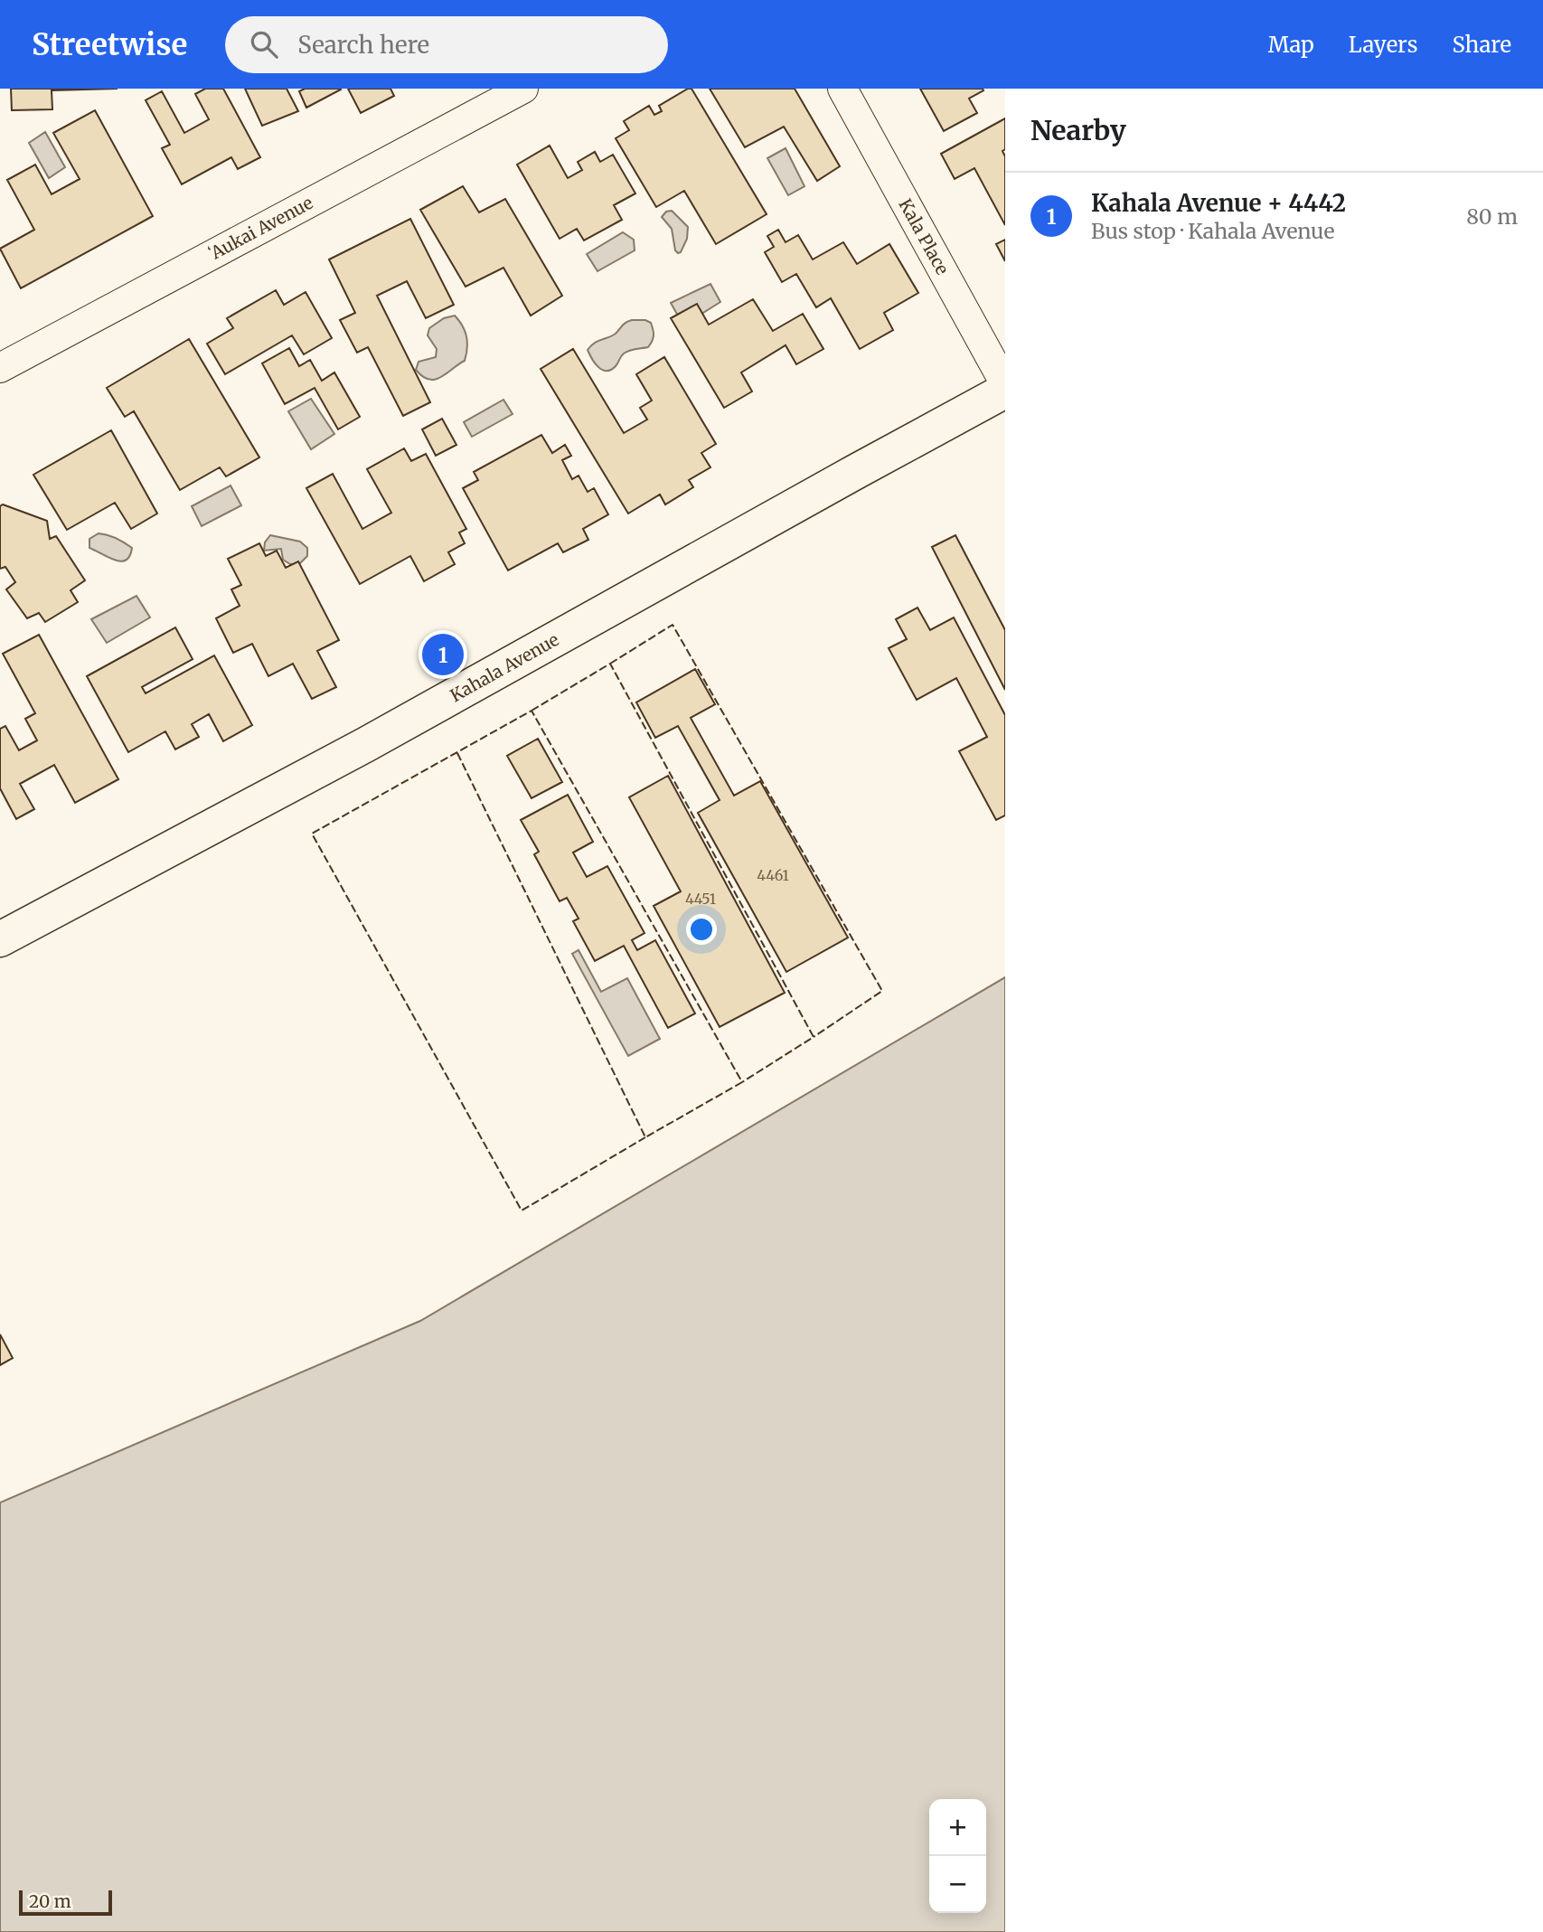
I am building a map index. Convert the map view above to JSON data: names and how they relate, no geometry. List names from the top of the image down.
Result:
{
  "streets": {
    "street": ["ʻAukai Avenue", "Kala Place", "Kahala Avenue"]
  },
  "house_numbers": ["4461", "4451"],
  "scale_bar": "20 m",
  "page": {
    "header": "Streetwise",
    "search": "Search here",
    "nav": ["Map", "Layers", "Share"],
    "heading": "Nearby",
    "list": [
      {
        "mark": "1",
        "name": "Kahala Avenue + 4442",
        "note": "Bus stop · Kahala Avenue",
        "value": "80 m"
      }
    ],
    "pins": "1",
    "map_buttons": ["+", "−"],
    "scale": "20 m"
  }
}
